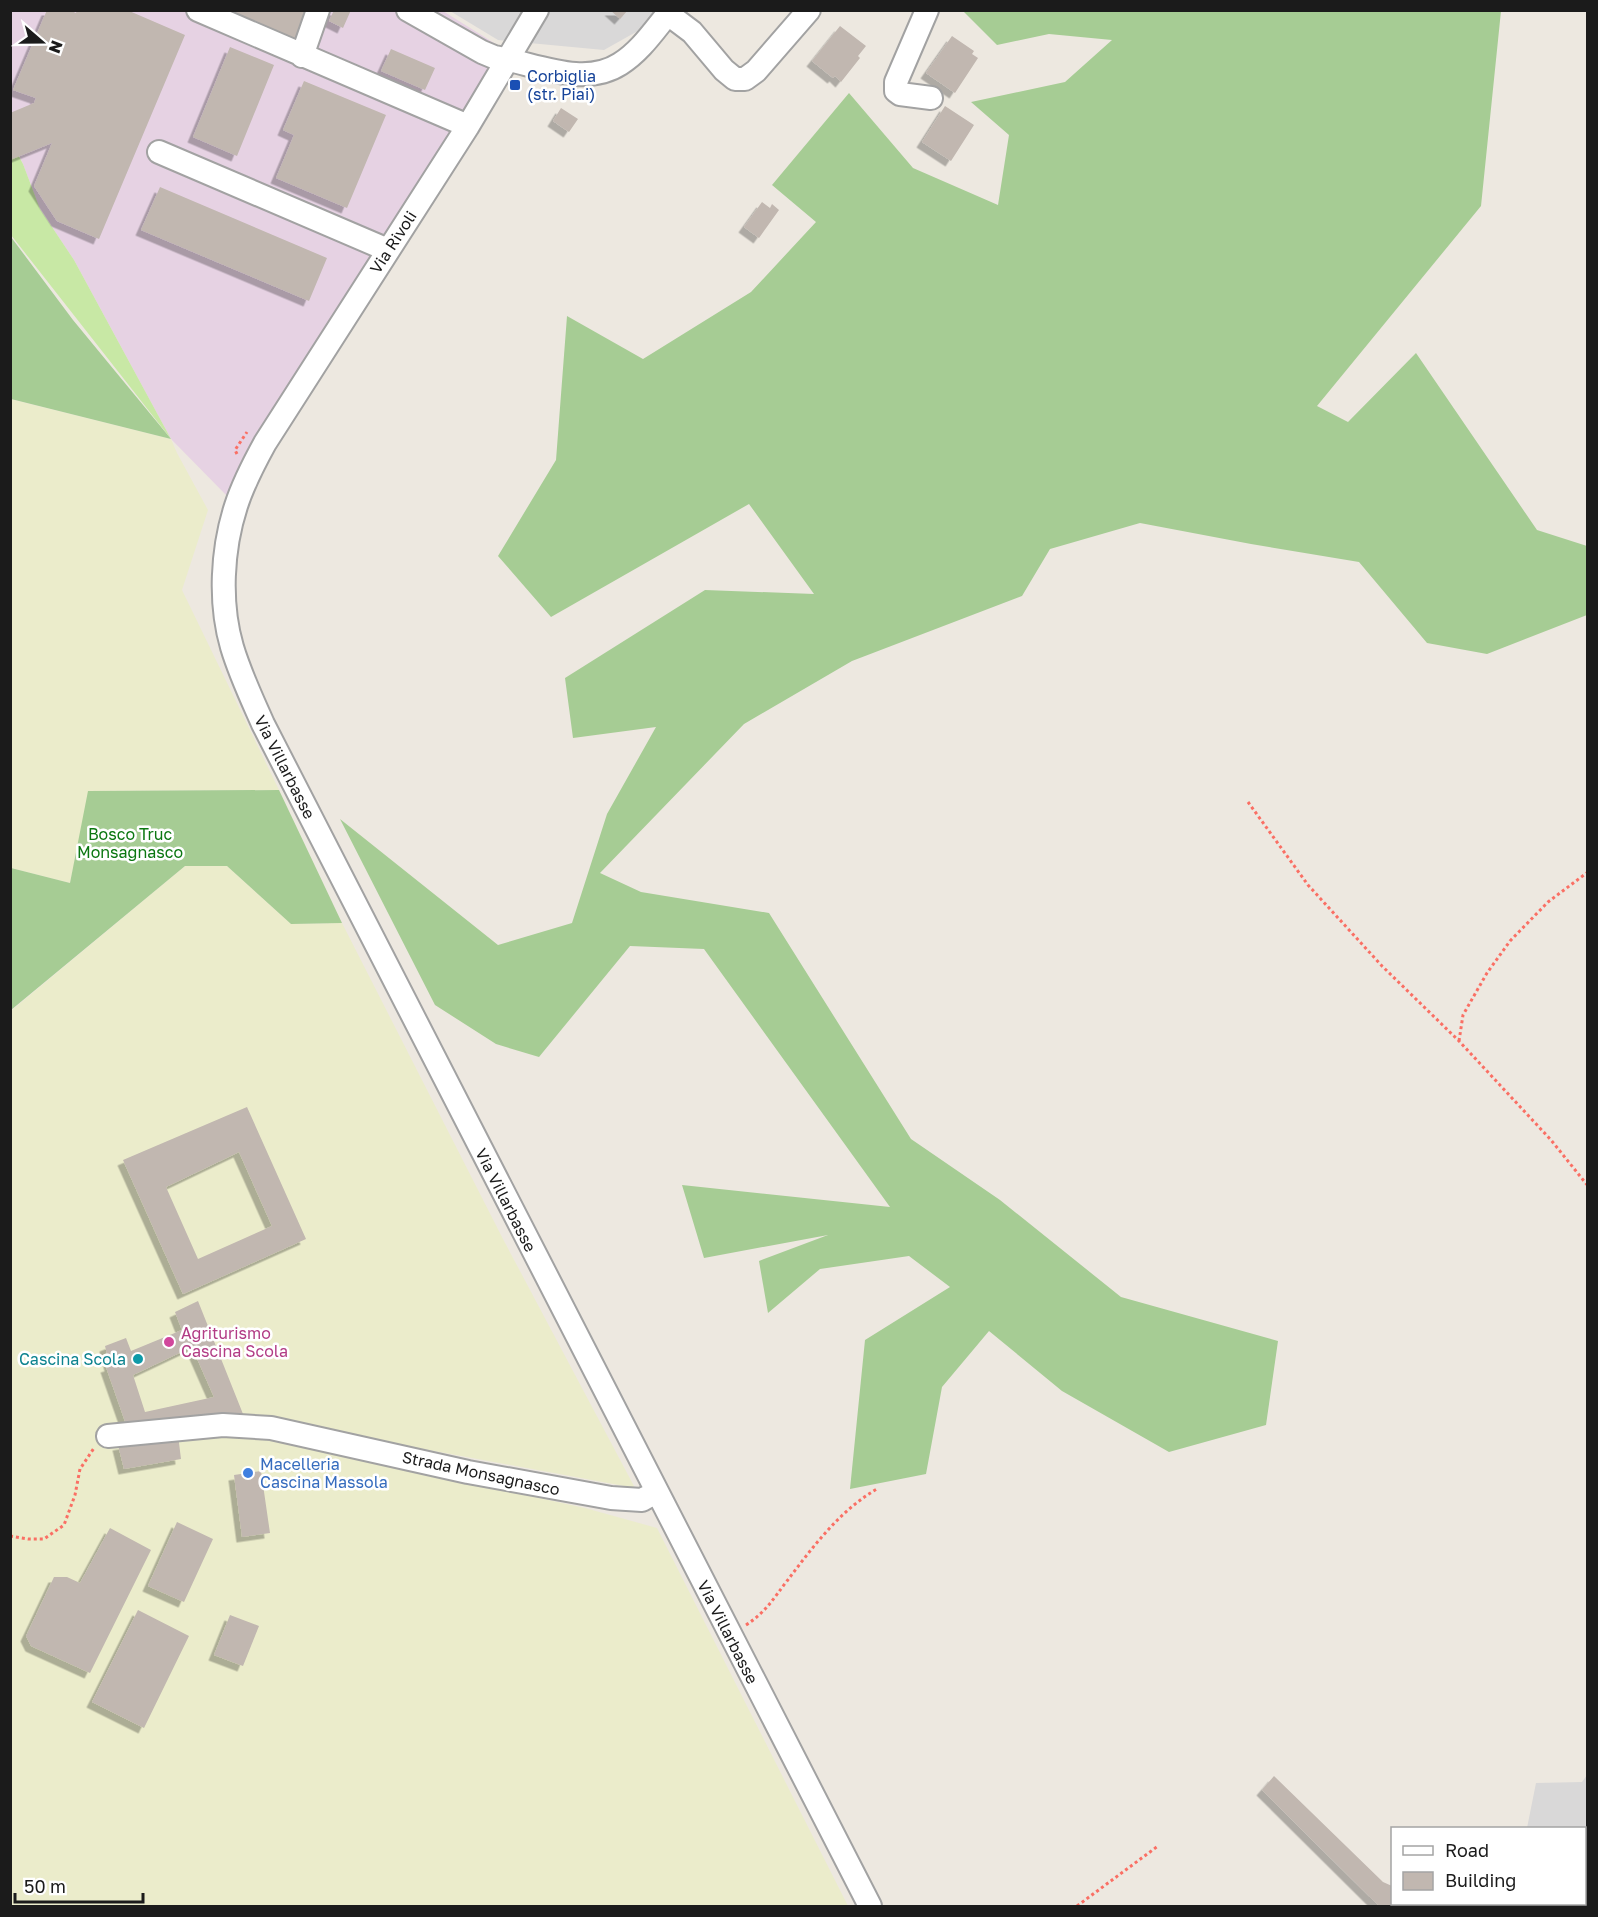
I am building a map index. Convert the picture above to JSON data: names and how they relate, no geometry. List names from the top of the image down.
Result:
{
  "streets": {
    "street": ["Via Rivoli", "Via Villarbasse", "Strada Monsagnasco"]
  },
  "crossings": [
    ["Via Rivoli", "Via Villarbasse"],
    ["Via Villarbasse", "Strada Monsagnasco"]
  ],
  "parks": ["Bosco Truc Monsagnasco"],
  "places": {
    "transit": ["Corbiglia (str. Piai)"],
    "other": ["Agriturismo Cascina Scola", "Cascina Scola", "Macelleria Cascina Massola"]
  },
  "legend": ["Road", "Building"],
  "scale_bar": "50 m",
  "north": "right"
}
